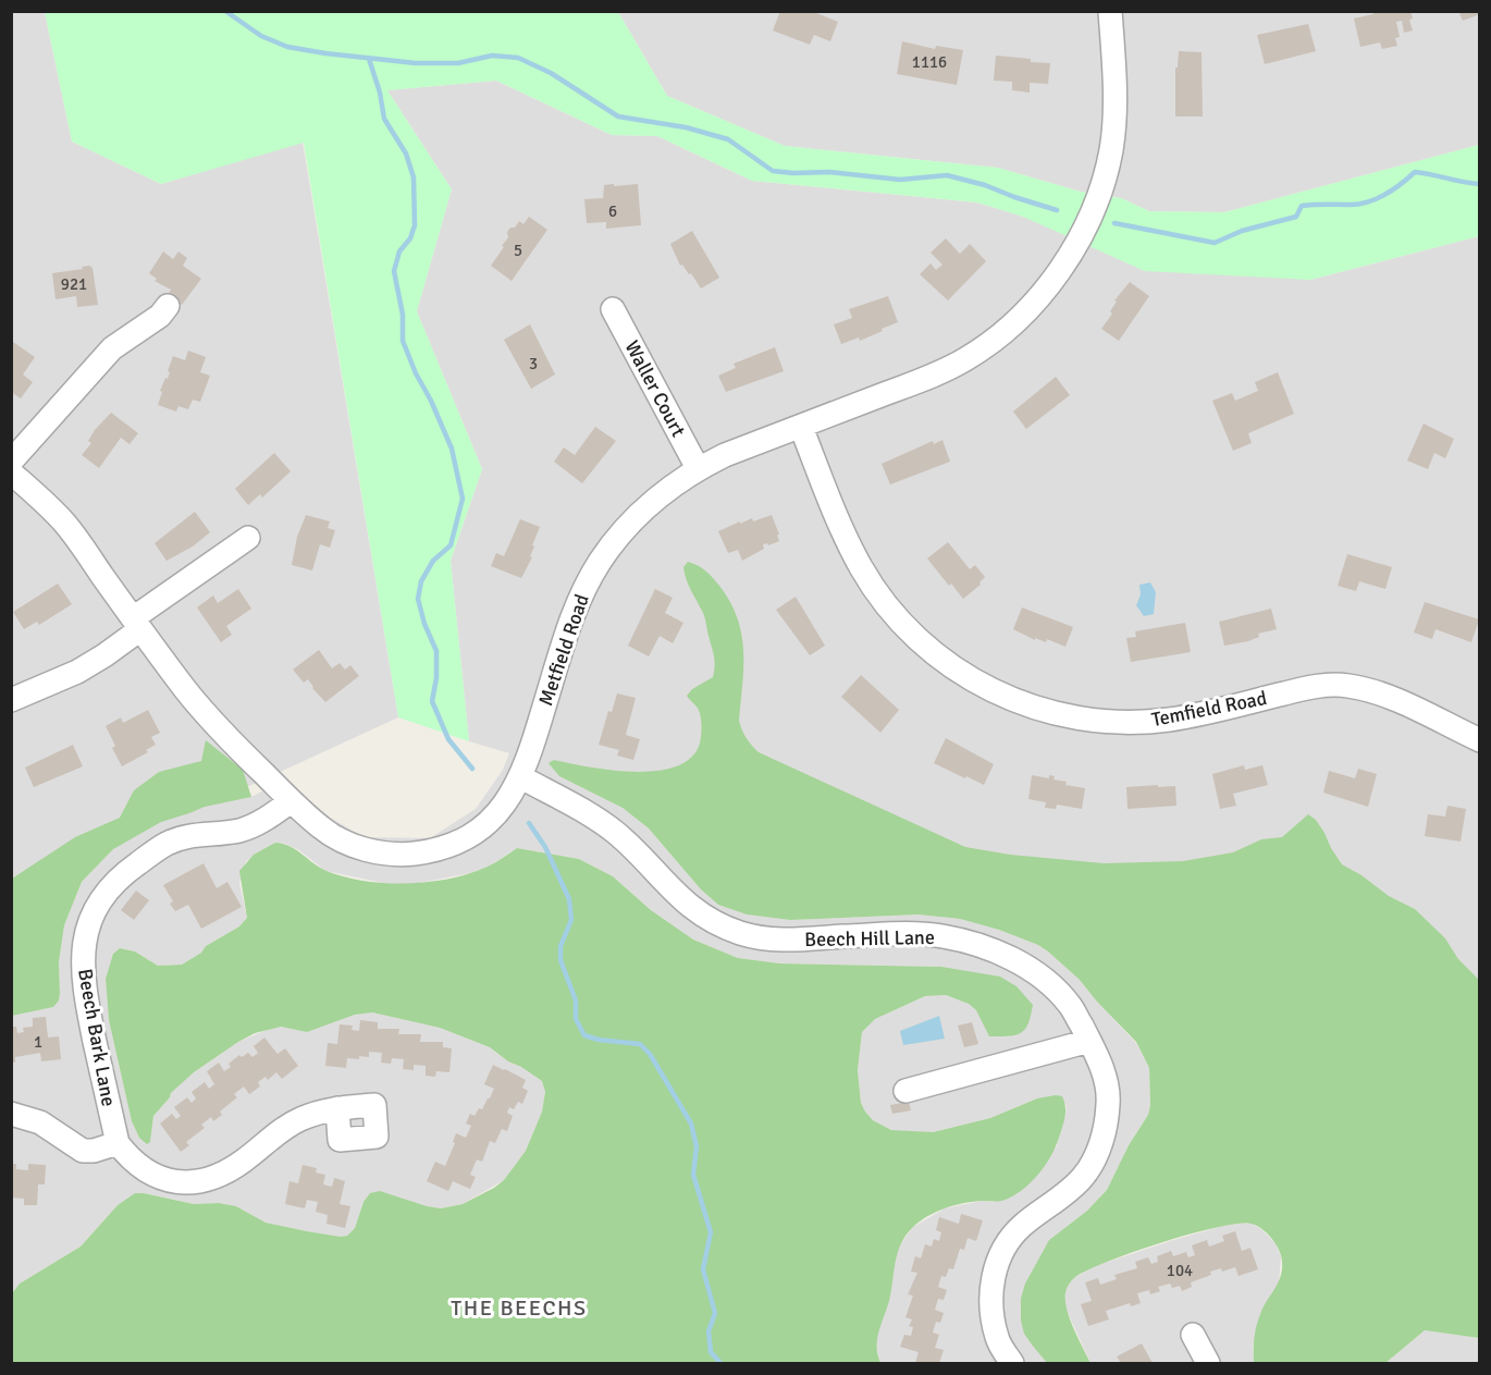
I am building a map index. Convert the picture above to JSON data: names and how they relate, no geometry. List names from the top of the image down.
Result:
{
  "streets": {
    "street": [
      "Waller Court",
      "Metfield Road",
      "Temfield Road",
      "Beech Hill Lane",
      "Beech Bark Lane"
    ]
  },
  "crossings": [
    ["Waller Court", "Metfield Road"],
    ["Metfield Road", "Temfield Road"],
    ["Metfield Road", "Beech Hill Lane"],
    ["Metfield Road", "Beech Bark Lane"]
  ],
  "districts": ["THE BEECHS"],
  "house_numbers": [
    "1116",
    "6",
    "5",
    "921",
    "3",
    "1",
    "104"
  ]
}
